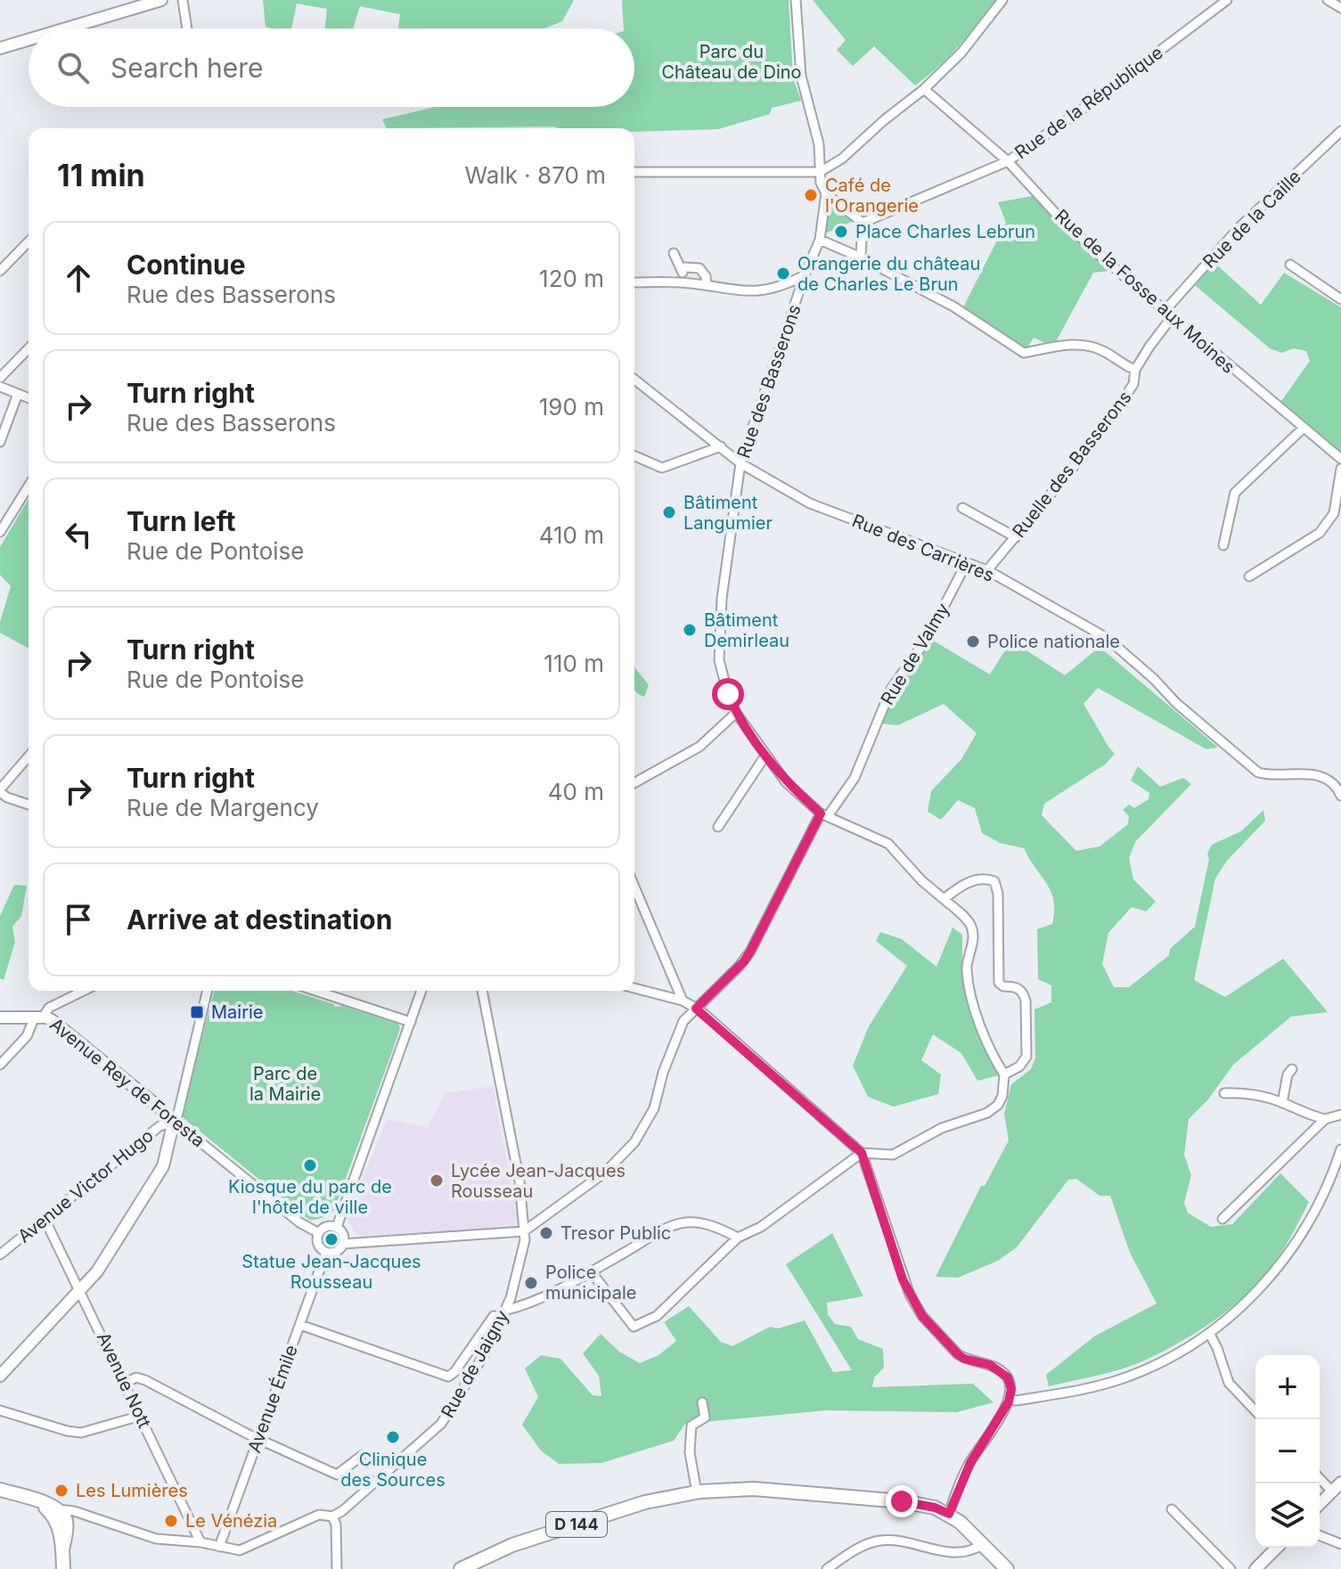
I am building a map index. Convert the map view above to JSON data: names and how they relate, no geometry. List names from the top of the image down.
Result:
{
  "streets": {
    "main road": ["Avenue Rey de Foresta", "D 144"],
    "street": [
      "Rue de la République",
      "Rue de la Caille",
      "Rue de la Fosse aux Moines",
      "Rue des Basserons",
      "Ruelle des Basserons",
      "Rue des Carrières",
      "Rue de Valmy",
      "Avenue Victor Hugo",
      "Rue de Jaigny",
      "Avenue Nott",
      "Avenue Émile"
    ]
  },
  "crossings": [
    ["Rue de la République", "Rue de la Fosse aux Moines"],
    ["Rue de la Caille", "Rue de la Fosse aux Moines"],
    ["Rue de la Caille", "Ruelle des Basserons"],
    ["Rue de la Fosse aux Moines", "Ruelle des Basserons"],
    ["Rue des Basserons", "Rue des Carrières"],
    ["Rue des Basserons", "Rue de Valmy"],
    ["Ruelle des Basserons", "Rue des Carrières"],
    ["Rue des Carrières", "Rue de Valmy"],
    ["Avenue Rey de Foresta", "Avenue Victor Hugo"],
    ["Avenue Rey de Foresta", "Avenue Émile"],
    ["Avenue Victor Hugo", "Avenue Nott"]
  ],
  "parks": ["Parc du Château de Dino", "Parc de la Mairie"],
  "places": {
    "other": [
      "Café de l'Orangerie",
      "Place Charles Lebrun",
      "Orangerie du château de Charles Le Brun",
      "Bâtiment Langumier",
      "Bâtiment Demirleau",
      "Police nationale",
      "Kiosque du parc de l'hôtel de ville",
      "Lycée Jean-Jacques Rousseau",
      "Tresor Public",
      "Statue Jean-Jacques Rousseau",
      "Police municipale",
      "Clinique des Sources",
      "Les Lumières",
      "Le Vénézia"
    ],
    "transit": ["Mairie"]
  },
  "page": {
    "search": "Search here",
    "heading": ["11 min", "Walk · 870 m"],
    "list": [
      ["Continue", "Rue des Basserons", "120 m"],
      ["Turn right", "Rue des Basserons", "190 m"],
      ["Turn left", "Rue de Pontoise", "410 m"],
      ["Turn right", "Rue de Pontoise", "110 m"],
      ["Turn right", "Rue de Margency", "40 m"],
      "Arrive at destination"
    ],
    "map_buttons": ["+", "−"]
  }
}
